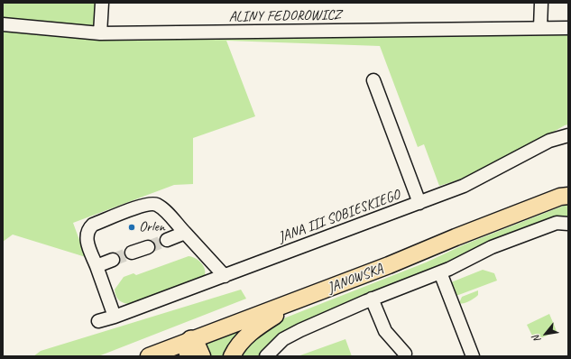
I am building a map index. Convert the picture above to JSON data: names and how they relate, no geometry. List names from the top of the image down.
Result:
{
  "streets": {
    "main road": ["JANOWSKA"],
    "street": ["ALINY FEDOROWICZ", "JANA III SOBIESKIEGO"]
  },
  "places": ["Orlen"],
  "north": "bottom left"
}
